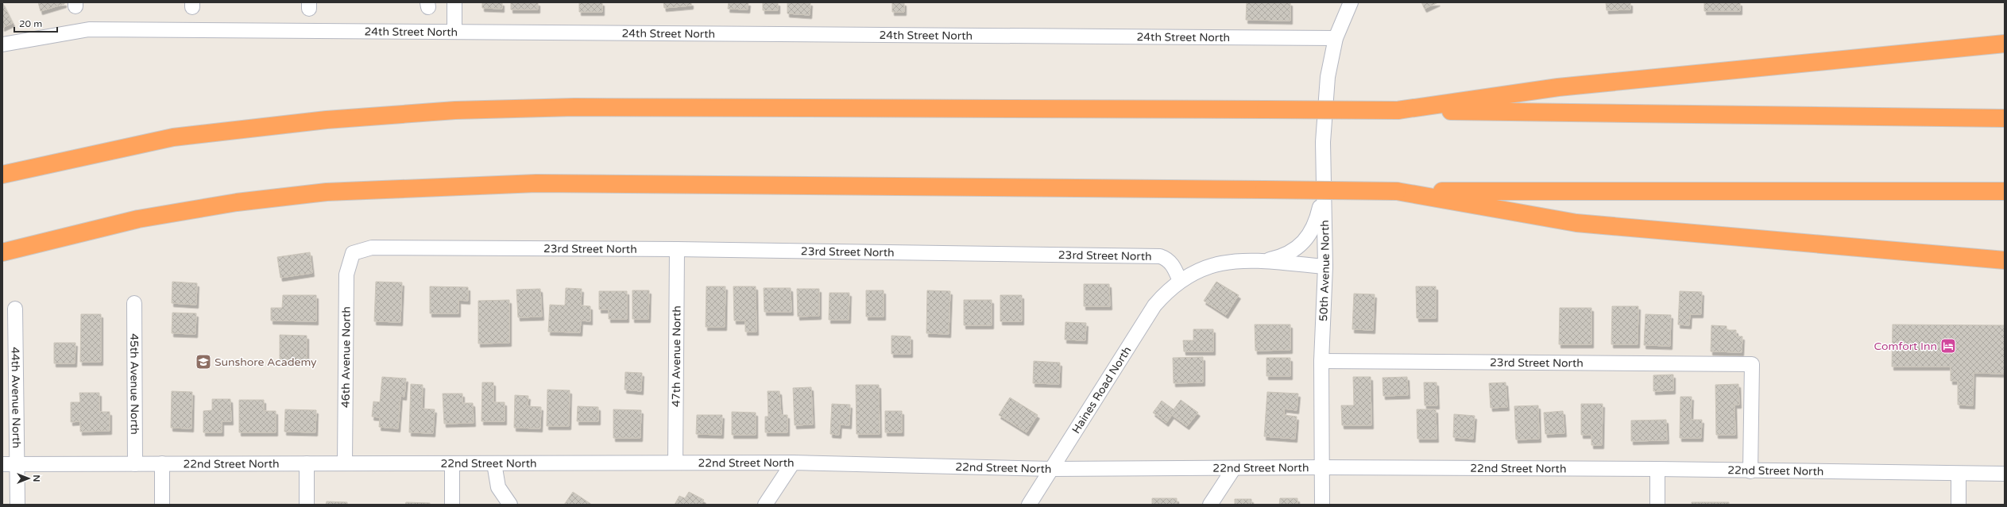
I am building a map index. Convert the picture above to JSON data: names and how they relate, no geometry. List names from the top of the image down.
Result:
{
  "streets": {
    "street": [
      "24th Street North",
      "23rd Street North",
      "50th Avenue North",
      "47th Avenue North",
      "46th Avenue North",
      "45th Avenue North",
      "Haines Road North",
      "44th Avenue North",
      "22nd Street North"
    ]
  },
  "crossings": [
    ["24th Street North", "50th Avenue North"],
    ["23rd Street North", "50th Avenue North"],
    ["23rd Street North", "47th Avenue North"],
    ["23rd Street North", "46th Avenue North"],
    ["23rd Street North", "Haines Road North"],
    ["23rd Street North", "22nd Street North"],
    ["50th Avenue North", "22nd Street North"],
    ["47th Avenue North", "22nd Street North"],
    ["46th Avenue North", "22nd Street North"],
    ["45th Avenue North", "22nd Street North"],
    ["Haines Road North", "22nd Street North"],
    ["44th Avenue North", "22nd Street North"]
  ],
  "places": {
    "hotel": ["Comfort Inn"],
    "school or university": ["Sunshore Academy"]
  },
  "scale_bar": "20 m",
  "north": "right"
}
